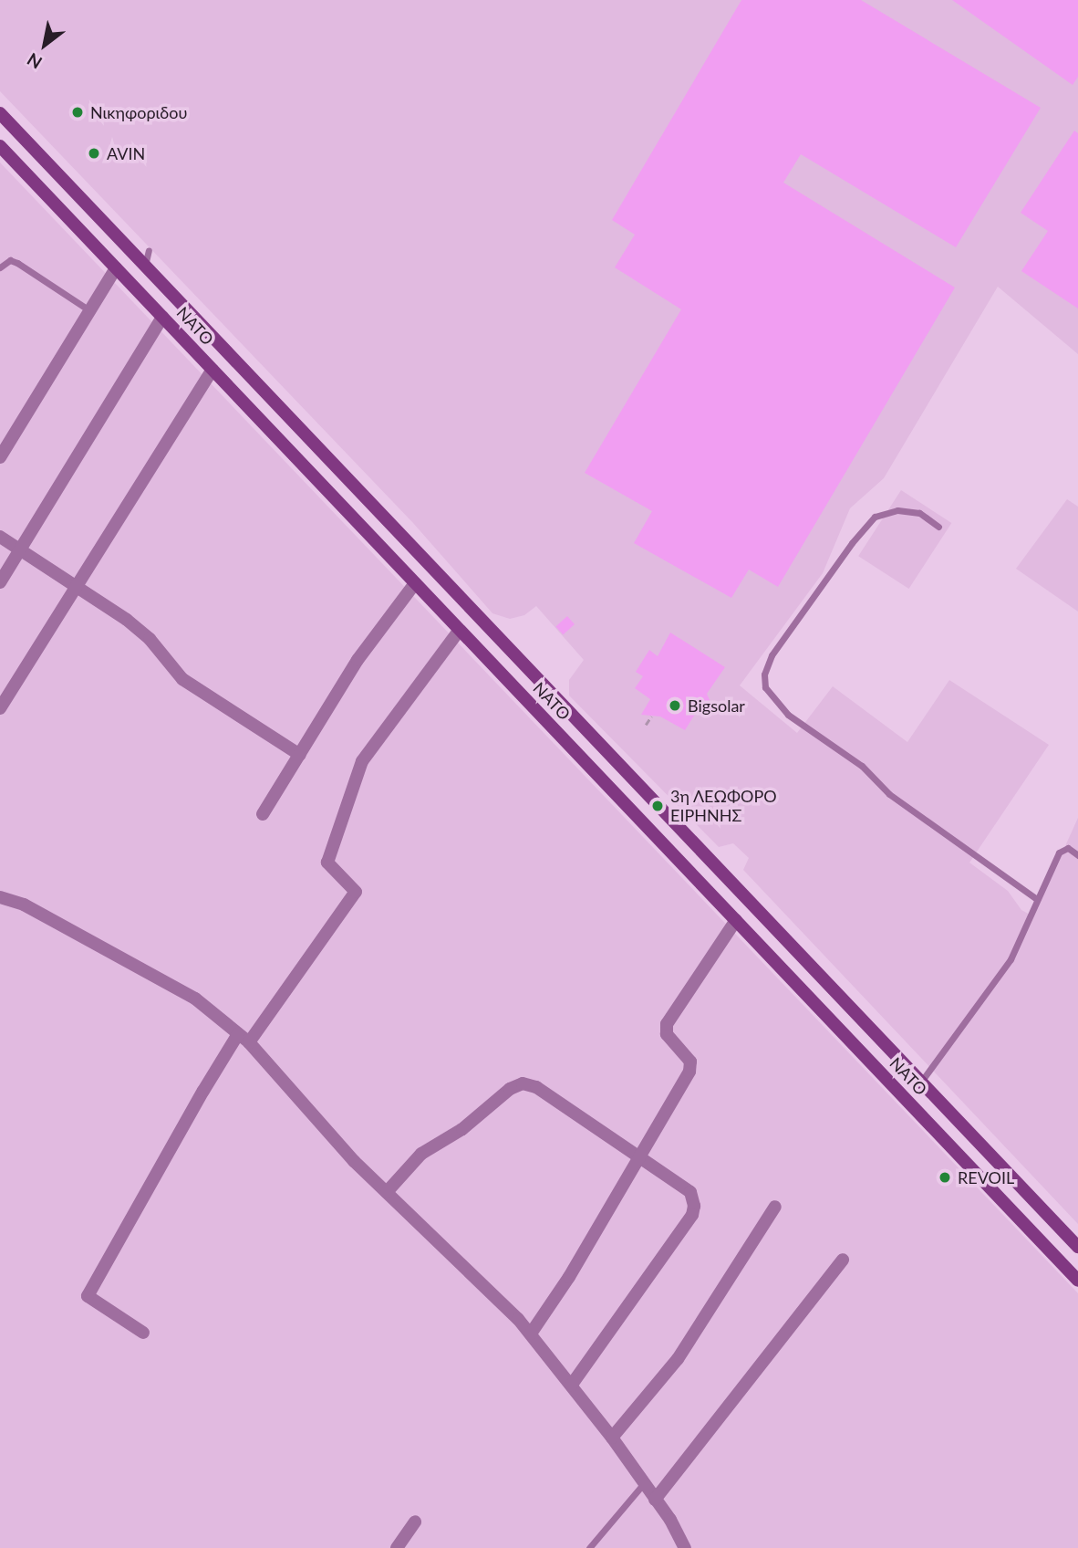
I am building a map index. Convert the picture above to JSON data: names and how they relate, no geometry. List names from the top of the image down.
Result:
{
  "streets": {
    "main road": ["ΝΑΤΟ"]
  },
  "places": [
    "Νικηφοριδου",
    "AVIN",
    "Bigsolar",
    "3η ΛΕΩΦΟΡΟ ΕΙΡΗΝΗΣ",
    "REVOIL"
  ],
  "north": "bottom left"
}
